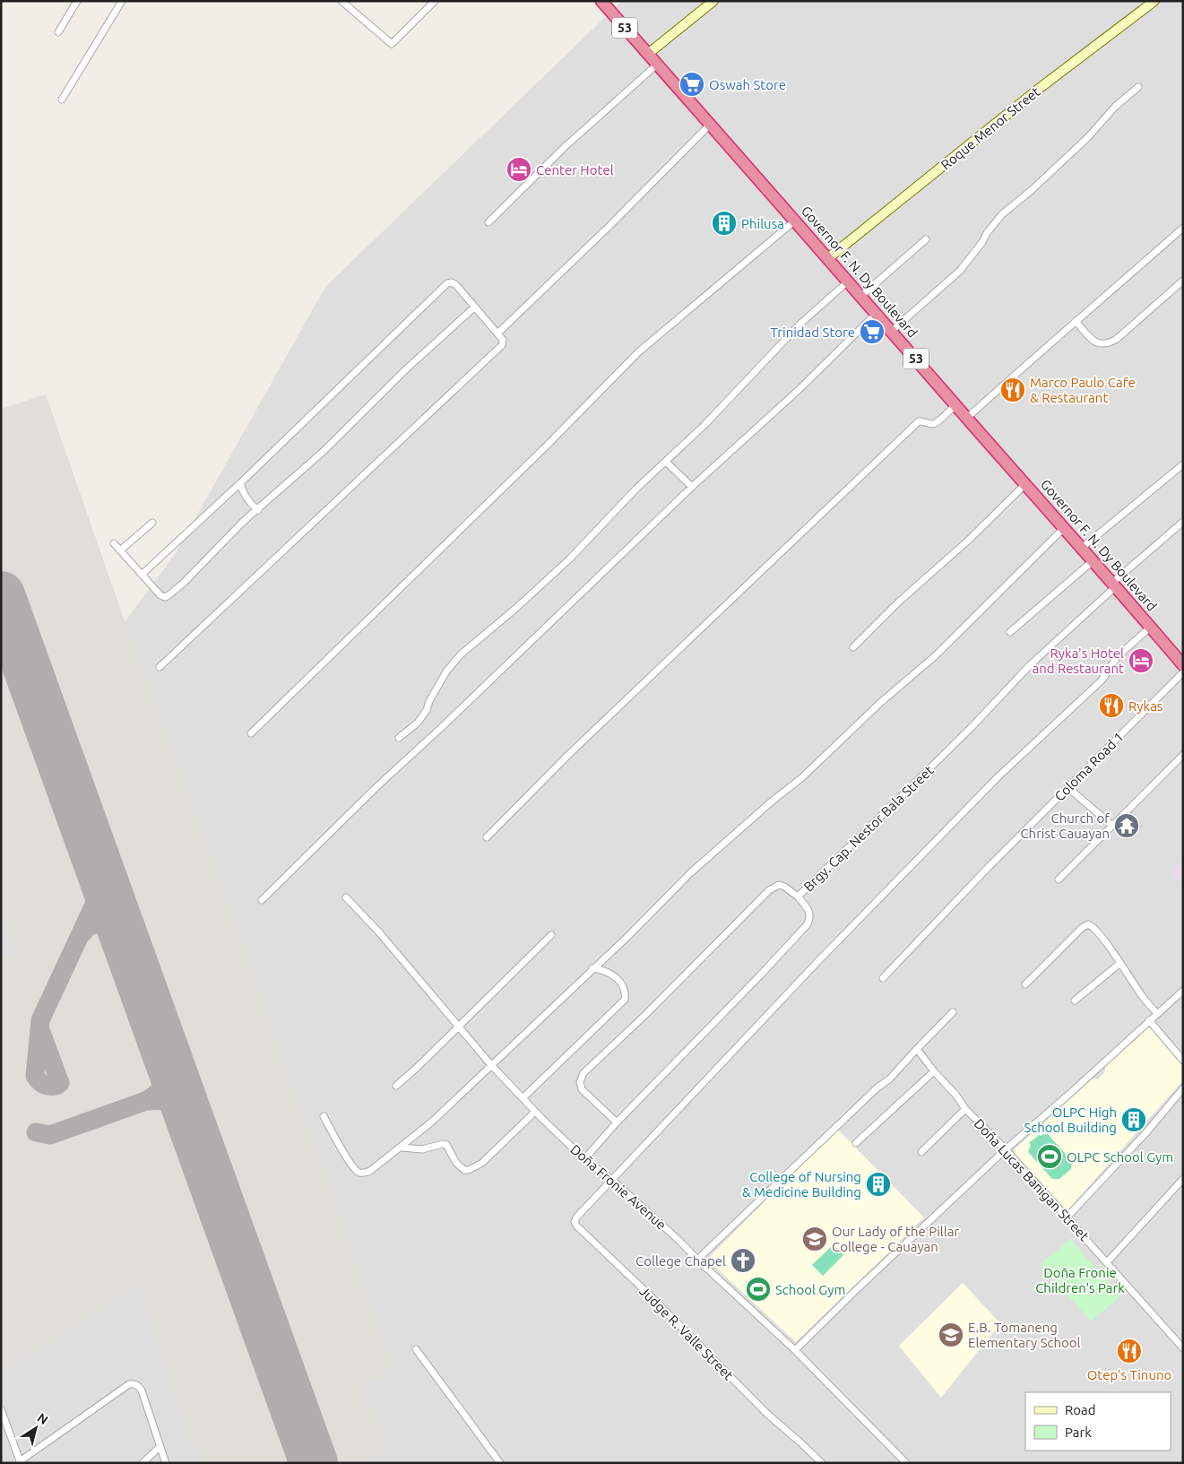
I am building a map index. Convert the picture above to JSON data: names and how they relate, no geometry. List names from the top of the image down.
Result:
{
  "streets": {
    "highway": ["53", "Governor F. N. Dy Boulevard"],
    "street": [
      "Roque Menor Street",
      "Coloma Road 1",
      "Brgy. Cap. Nestor Bala Street",
      "Doña Lucas Banigan Street",
      "Doña Fronie Avenue",
      "Judge R. Valle Street"
    ]
  },
  "crossings": [
    ["Roque Menor Street", "Governor F. N. Dy Boulevard"],
    ["Governor F. N. Dy Boulevard", "Brgy. Cap. Nestor Bala Street"],
    ["Governor F. N. Dy Boulevard", "Judge R. Valle Street"],
    ["Brgy. Cap. Nestor Bala Street", "Doña Fronie Avenue"],
    ["Doña Fronie Avenue", "Judge R. Valle Street"]
  ],
  "parks": ["Doña Fronie Children's Park"],
  "places": {
    "supermarket": ["Oswah Store", "Trinidad Store"],
    "hotel": ["Center Hotel", "Ryka's Hotel and Restaurant"],
    "building": ["Philusa", "OLPC High School Building", "College of Nursing & Medicine Building"],
    "restaurant": ["Marco Paulo Cafe & Restaurant", "Rykas", "Otep's Tinuno"],
    "temple": ["Church of Christ Cauayan"],
    "sports": ["OLPC School Gym", "School Gym"],
    "school or university": ["Our Lady of the Pillar College - Cauayan", "E.B. Tomaneng Elementary School"],
    "church": ["College Chapel"]
  },
  "legend": ["Road", "Park"],
  "north": "top right"
}
